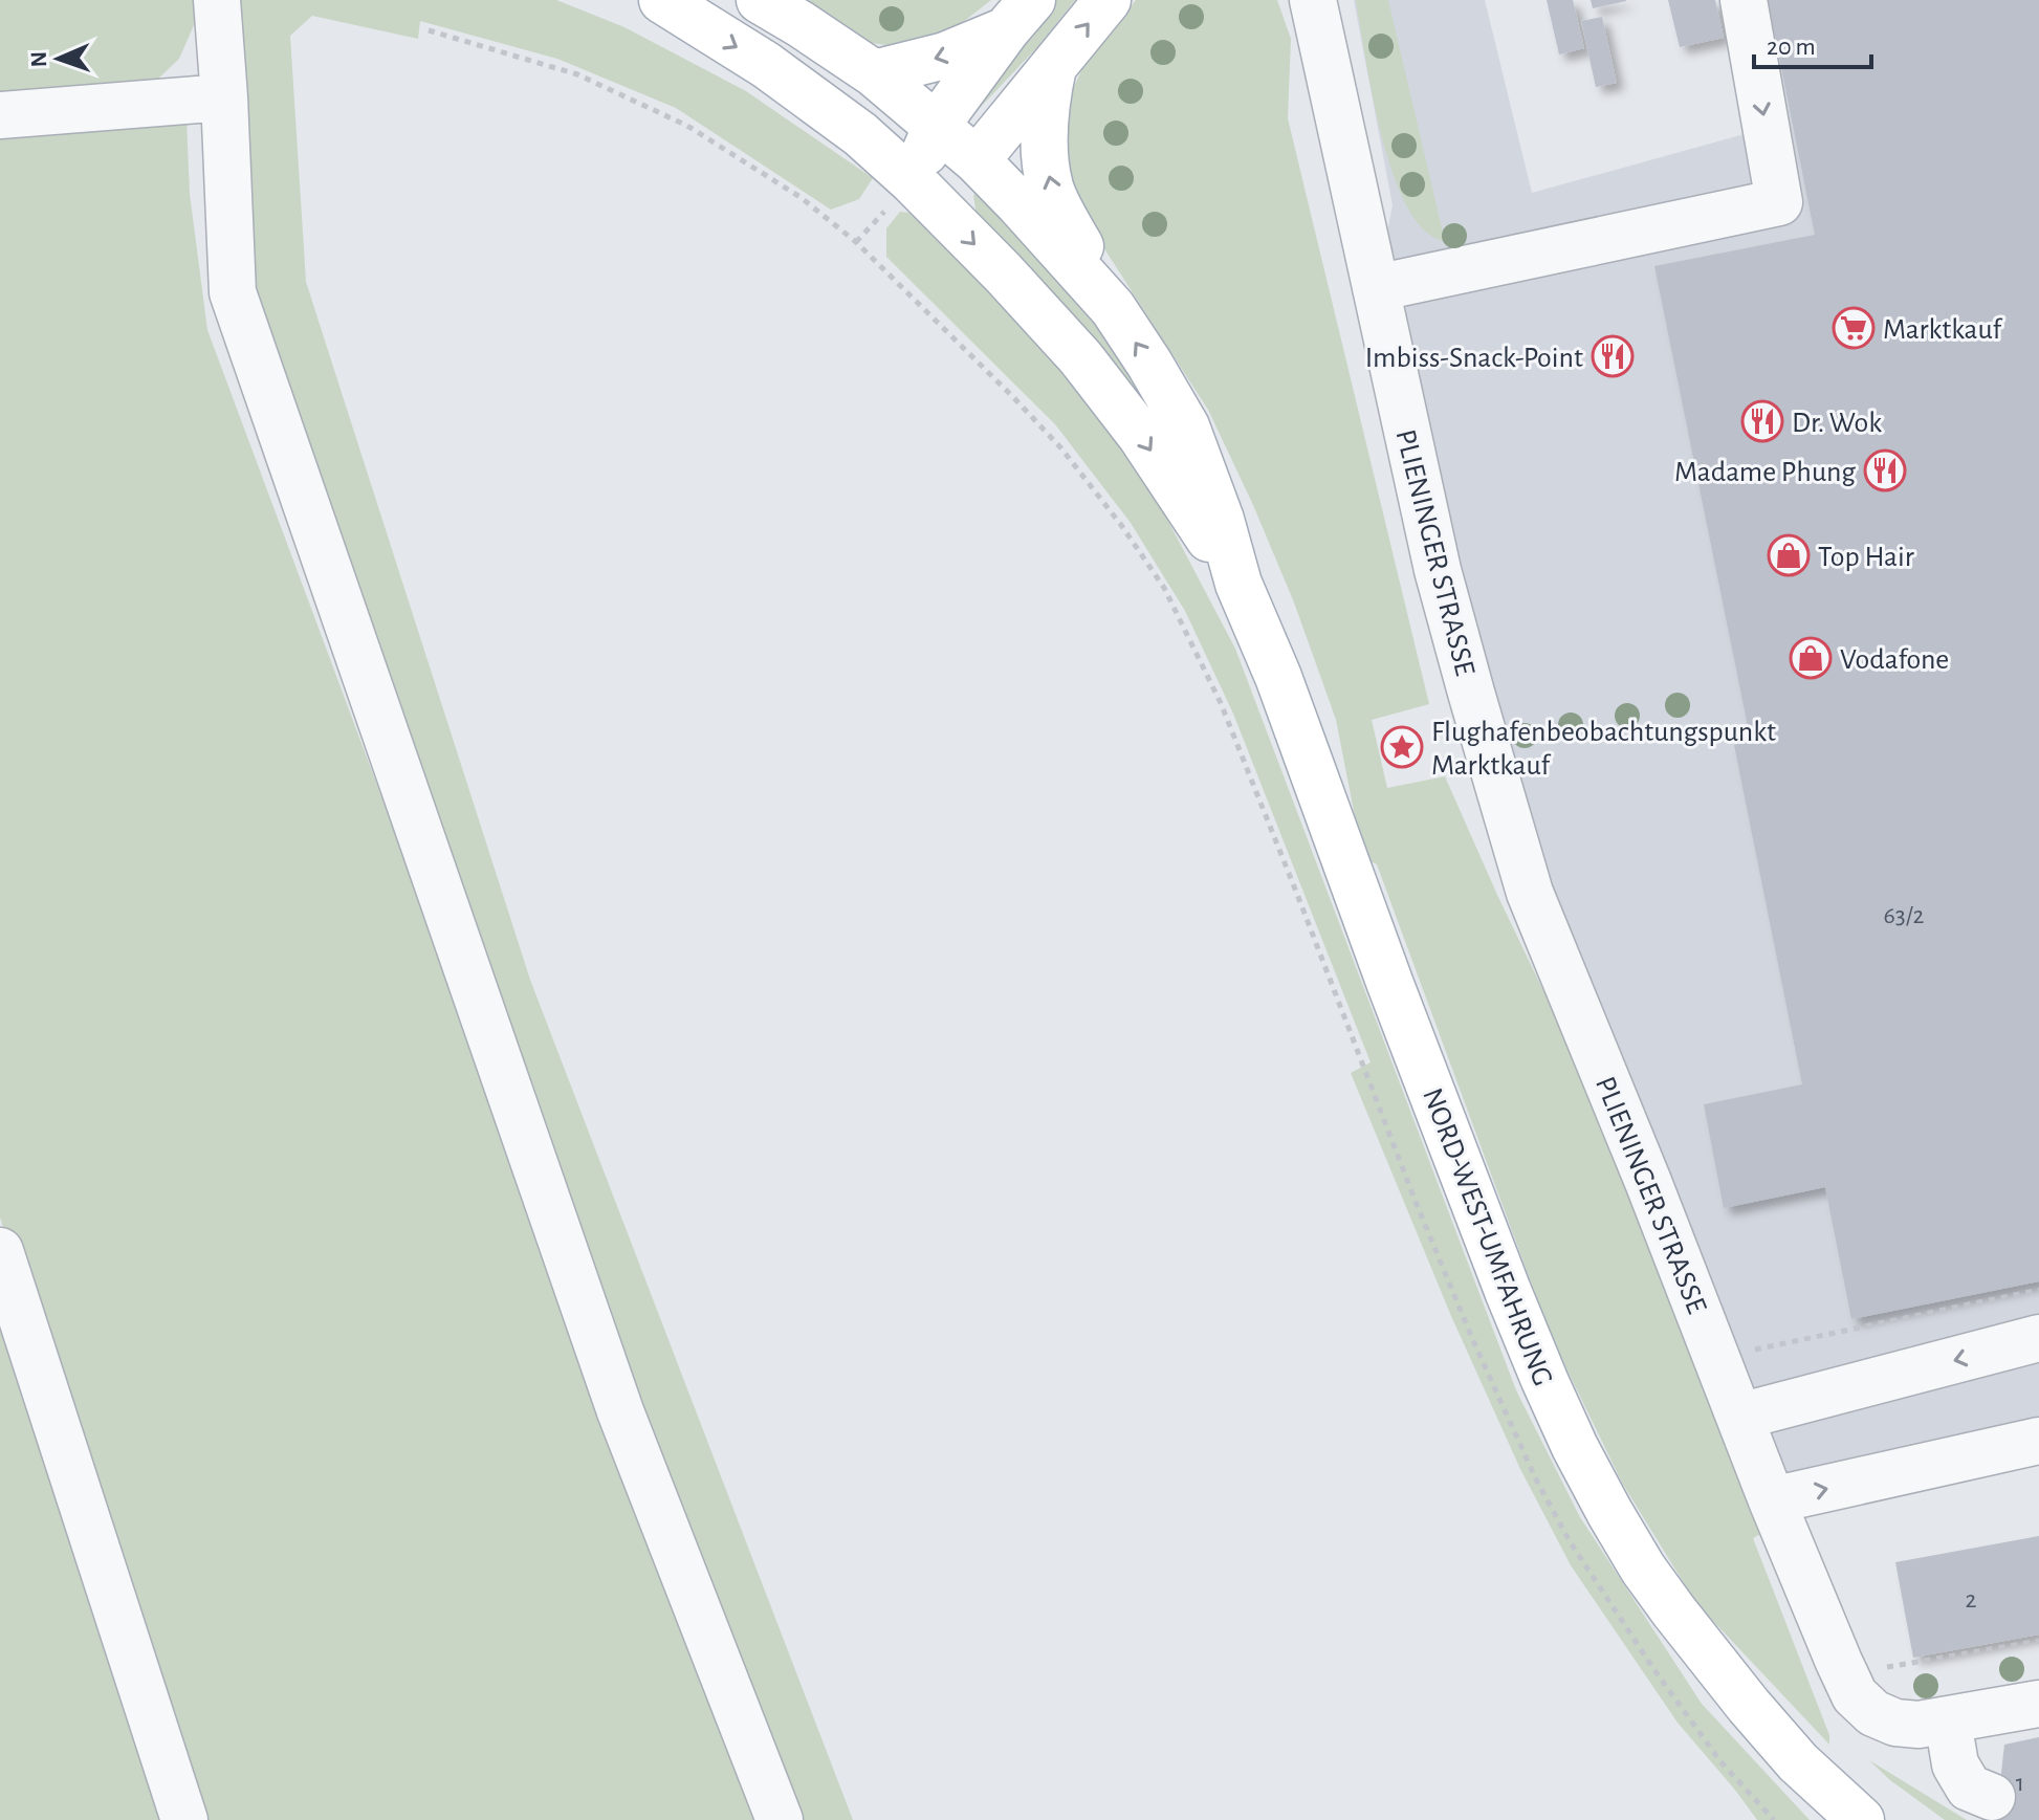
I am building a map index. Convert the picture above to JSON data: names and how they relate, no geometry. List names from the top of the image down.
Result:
{
  "streets": {
    "main road": ["NORD-WEST-UMFAHRUNG"],
    "street": ["PLIENINGER STRASSE"]
  },
  "places": {
    "supermarket": ["Marktkauf"],
    "restaurant": ["Imbiss-Snack-Point", "Dr. Wok", "Madame Phung"],
    "shop": ["Top Hair", "Vodafone"],
    "place": ["Flughafenbeobachtungspunkt Marktkauf"]
  },
  "house_numbers": ["63/2", "2", "1"],
  "scale_bar": "20 m",
  "north": "left"
}
